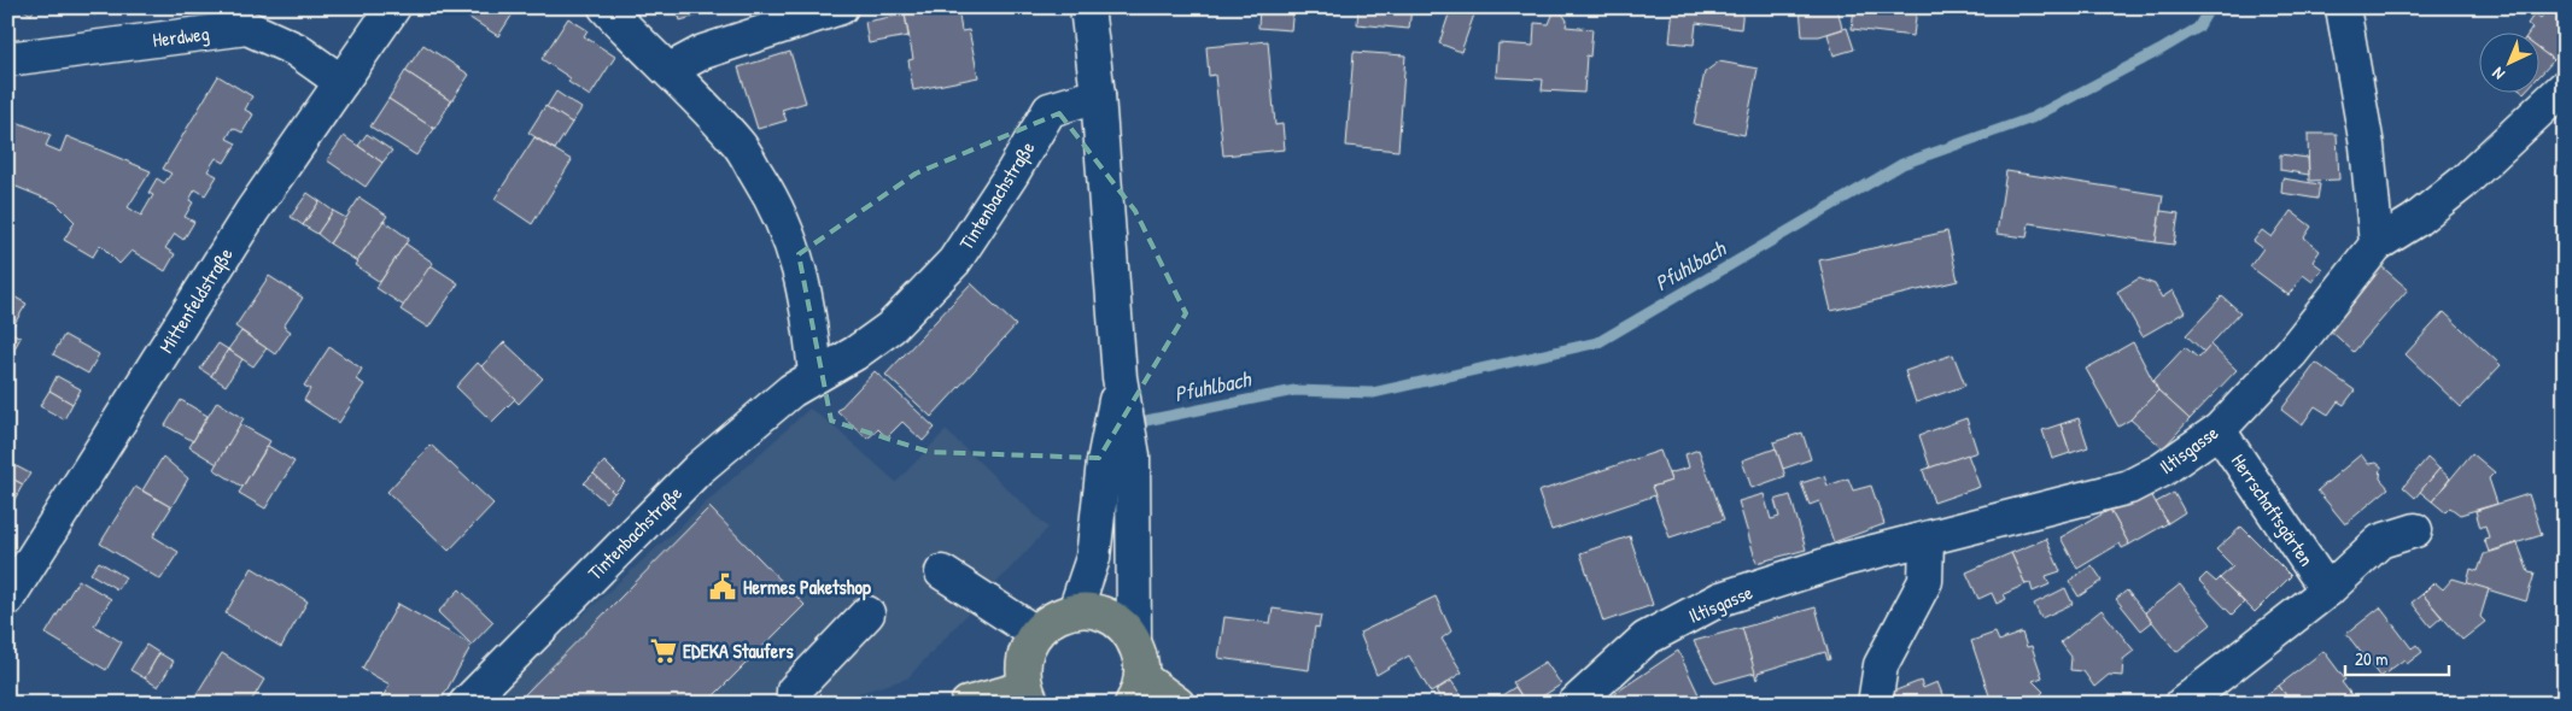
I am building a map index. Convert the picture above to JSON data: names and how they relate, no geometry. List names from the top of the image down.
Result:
{
  "streets": {
    "street": [
      "Herdweg",
      "Tintenbachstraße",
      "Mittenfeldstraße",
      "Iltisgasse",
      "Herrschaftsgärten"
    ]
  },
  "crossings": [
    ["Herdweg", "Mittenfeldstraße"],
    ["Iltisgasse", "Herrschaftsgärten"]
  ],
  "water": ["Pfuhlbach"],
  "places": {
    "public building": ["Hermes Paketshop"],
    "supermarket": ["EDEKA Staufers"]
  },
  "scale_bar": "20 m",
  "north": "bottom left"
}
